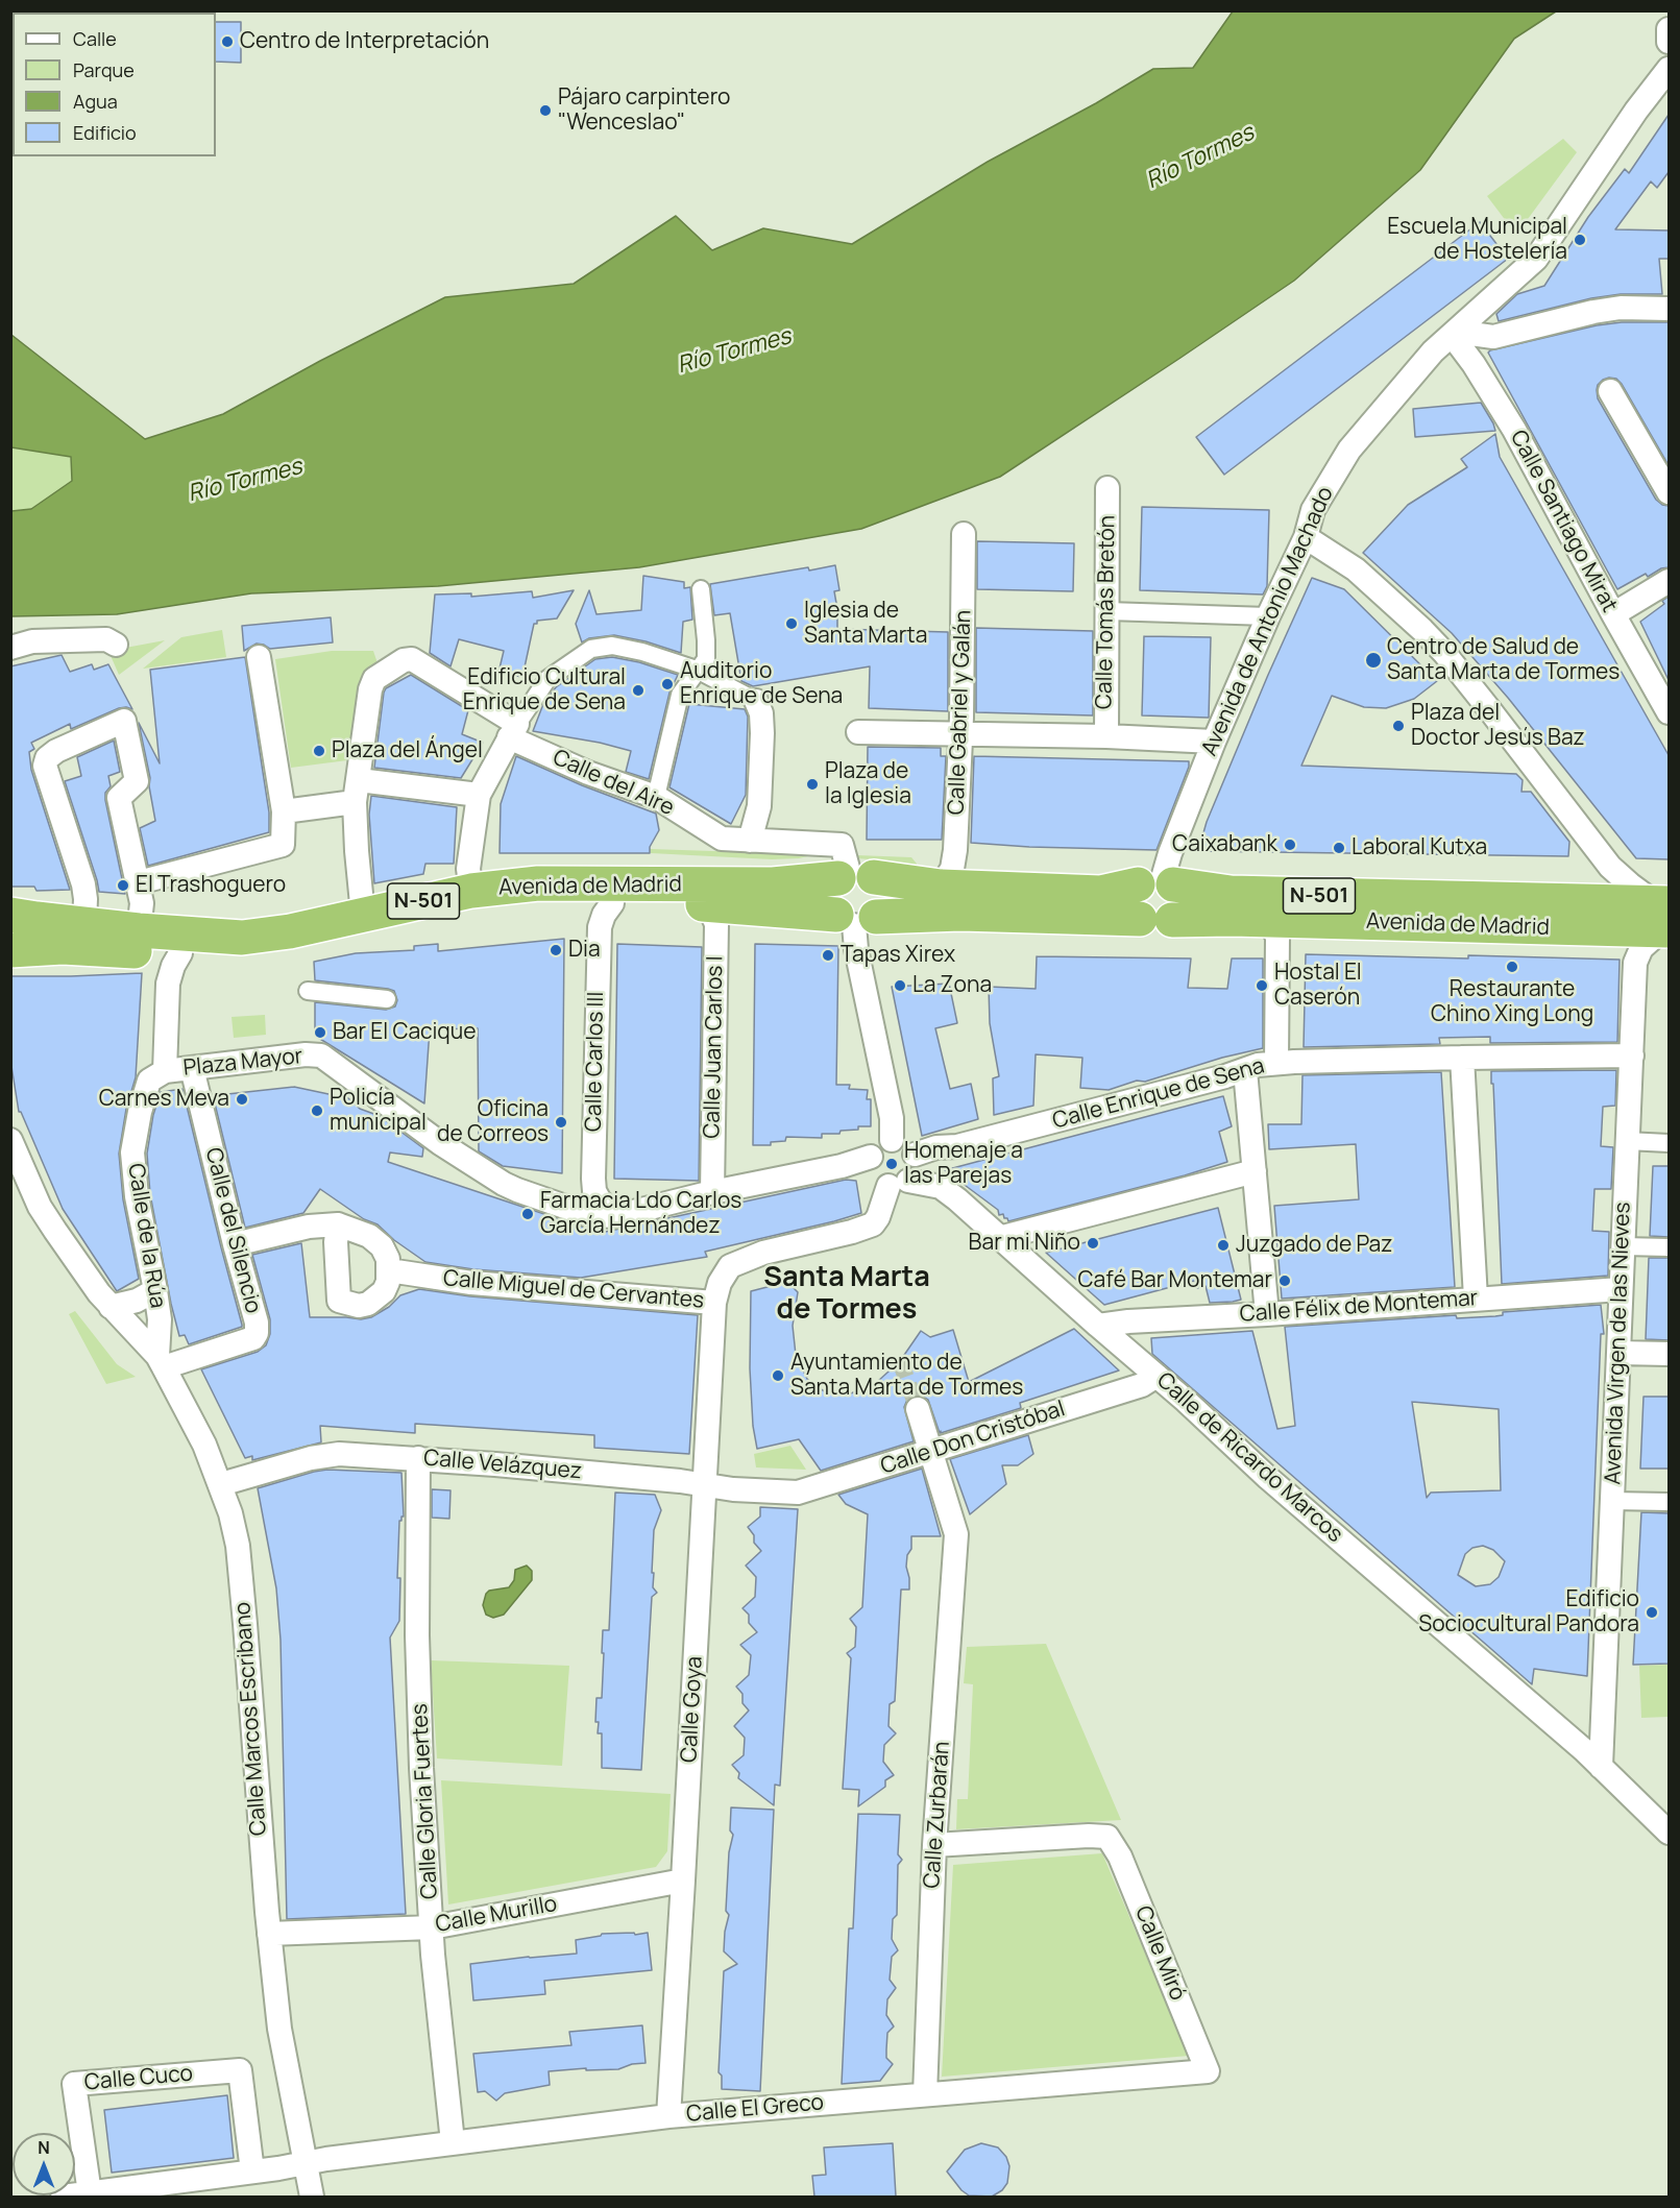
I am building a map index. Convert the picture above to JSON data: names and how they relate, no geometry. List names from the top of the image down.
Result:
{
  "streets": {
    "highway": ["Avenida de Madrid", "N-501"],
    "street": [
      "Calle Santiago Mirat",
      "Calle Tomás Bretón",
      "Avenida de Antonio Machado",
      "Calle Gabriel y Galán",
      "Calle del Aire",
      "Calle Juan Carlos I",
      "Calle Carlos III",
      "Plaza Mayor",
      "Calle Enrique de Sena",
      "Calle del Silencio",
      "Calle de la Rúa",
      "Calle Miguel de Cervantes",
      "Calle Félix de Montemar",
      "Avenida Virgen de las Nieves",
      "Calle Don Cristóbal",
      "Calle de Ricardo Marcos",
      "Calle Velázquez",
      "Calle Goya",
      "Calle Marcos Escribano",
      "Calle Gloria Fuertes",
      "Calle Zurbarán",
      "Calle Murillo",
      "Calle Miró",
      "Calle Cuco",
      "Calle El Greco"
    ]
  },
  "crossings": [
    ["Calle Santiago Mirat", "Avenida de Antonio Machado"],
    ["Avenida de Antonio Machado", "Avenida de Madrid"],
    ["Calle Gabriel y Galán", "Avenida de Madrid"],
    ["Avenida de Madrid", "Calle Juan Carlos I"],
    ["Avenida de Madrid", "Calle Carlos III"],
    ["Avenida de Madrid", "Plaza Mayor"],
    ["Avenida de Madrid", "Avenida Virgen de las Nieves"],
    ["Calle Carlos III", "Plaza Mayor"],
    ["Plaza Mayor", "Calle del Silencio"],
    ["Plaza Mayor", "Calle de la Rúa"],
    ["Calle Enrique de Sena", "Avenida Virgen de las Nieves"],
    ["Calle del Silencio", "Calle de la Rúa"],
    ["Calle del Silencio", "Calle Marcos Escribano"],
    ["Calle de la Rúa", "Calle Marcos Escribano"],
    ["Calle Miguel de Cervantes", "Calle de Ricardo Marcos"],
    ["Calle Miguel de Cervantes", "Calle Goya"],
    ["Calle Félix de Montemar", "Avenida Virgen de las Nieves"],
    ["Calle Félix de Montemar", "Calle de Ricardo Marcos"],
    ["Avenida Virgen de las Nieves", "Calle de Ricardo Marcos"],
    ["Calle Don Cristóbal", "Calle de Ricardo Marcos"],
    ["Calle Don Cristóbal", "Calle Velázquez"],
    ["Calle Don Cristóbal", "Calle Zurbarán"],
    ["Calle Velázquez", "Calle Goya"],
    ["Calle Velázquez", "Calle Marcos Escribano"],
    ["Calle Velázquez", "Calle Gloria Fuertes"],
    ["Calle Goya", "Calle Murillo"],
    ["Calle Goya", "Calle El Greco"],
    ["Calle Marcos Escribano", "Calle Murillo"],
    ["Calle Marcos Escribano", "Calle El Greco"],
    ["Calle Gloria Fuertes", "Calle Murillo"],
    ["Calle Gloria Fuertes", "Calle El Greco"],
    ["Calle Zurbarán", "Calle Miró"],
    ["Calle Zurbarán", "Calle El Greco"],
    ["Calle Miró", "Calle El Greco"],
    ["Calle Cuco", "Calle El Greco"]
  ],
  "districts": ["Santa Marta de Tormes"],
  "water": ["Río Tormes"],
  "places": [
    "Centro de Interpretación",
    "Pájaro carpintero \"Wenceslao\"",
    "Escuela Municipal de Hostelería",
    "Iglesia de Santa Marta",
    "Centro de Salud de Santa Marta de Tormes",
    "Auditorio Enrique de Sena",
    "Edificio Cultural Enrique de Sena",
    "Plaza del Doctor Jesús Baz",
    "Plaza del Ángel",
    "Plaza de la Iglesia",
    "Caixabank",
    "Laboral Kutxa",
    "El Trashoguero",
    "Dia",
    "Tapas Xirex",
    "Restaurante Chino Xing Long",
    "La Zona",
    "Hostal El Caserón",
    "Bar El Cacique",
    "Carnes Meva",
    "Policía municipal",
    "Oficina de Correos",
    "Homenaje a las Parejas",
    "Farmacia Ldo Carlos García Hernández",
    "Bar mi Niño",
    "Juzgado de Paz",
    "Café Bar Montemar",
    "Ayuntamiento de Santa Marta de Tormes",
    "Edificio Sociocultural Pandora"
  ],
  "legend": [
    "Calle",
    "Parque",
    "Agua",
    "Edificio"
  ],
  "north": "top"
}
